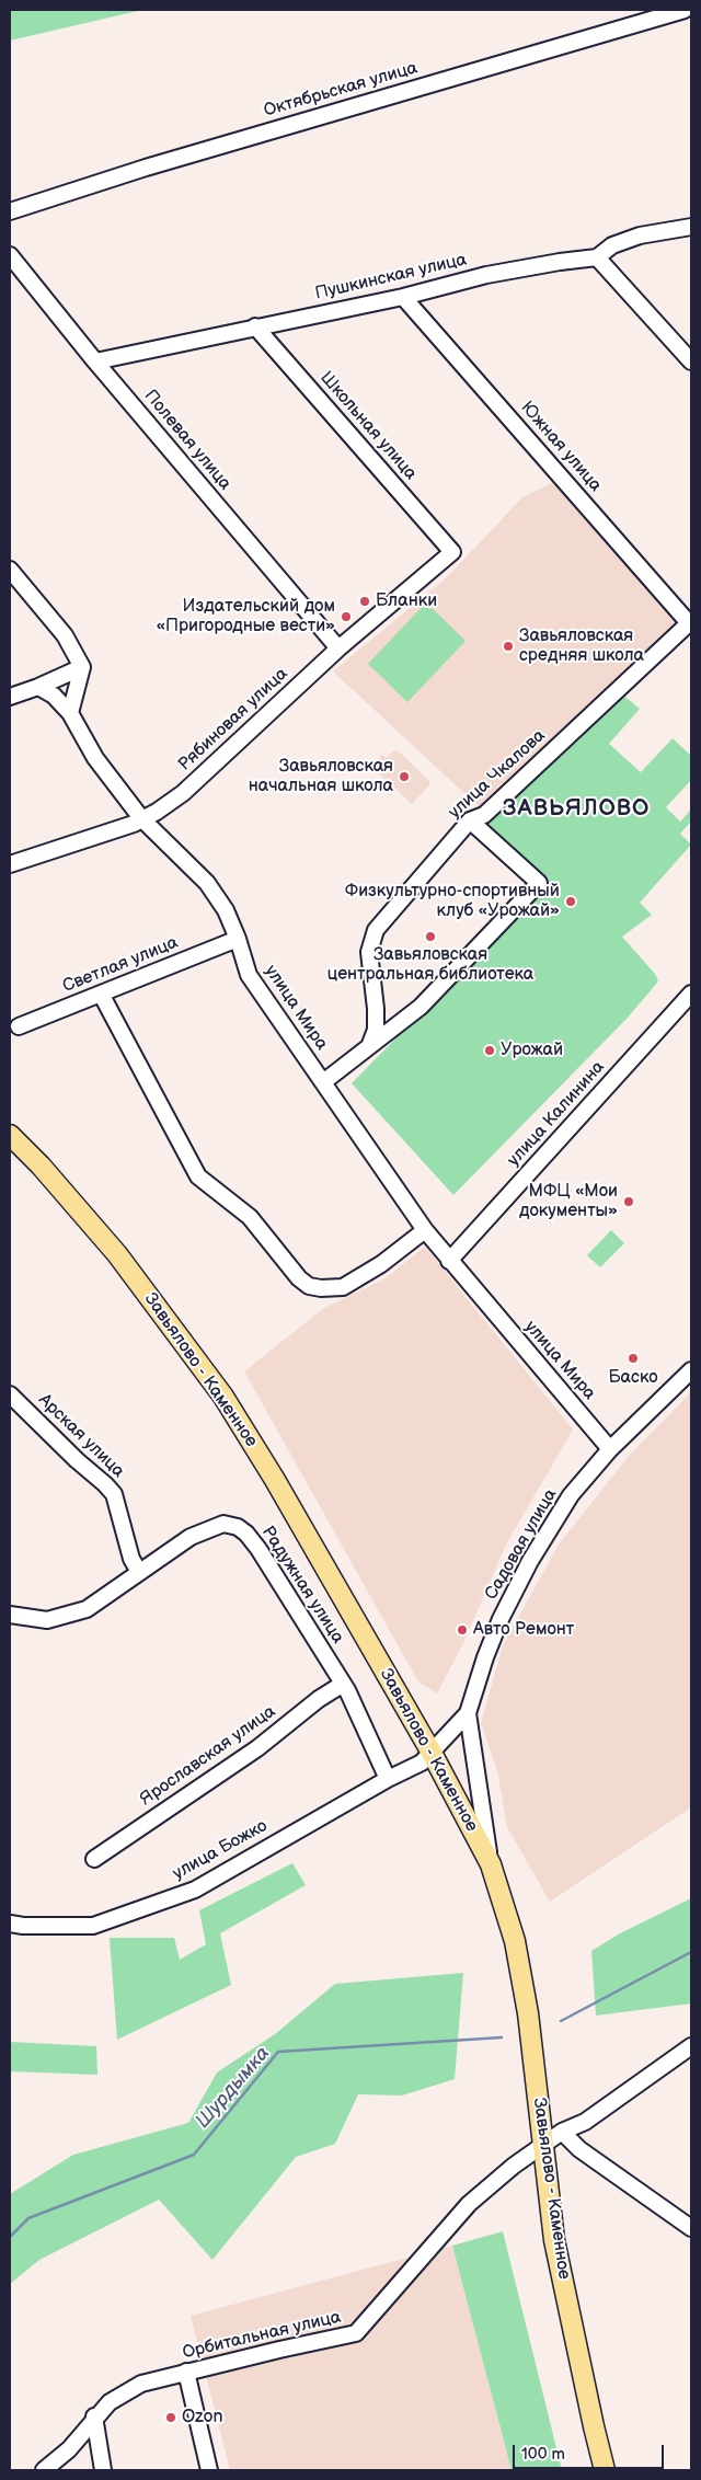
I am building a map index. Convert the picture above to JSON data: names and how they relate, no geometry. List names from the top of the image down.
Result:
{
  "streets": {
    "main road": ["Завьялово - Каменное"],
    "street": [
      "Октябрьская улица",
      "Пушкинская улица",
      "Школьная улица",
      "Полевая улица",
      "Южная улица",
      "Рябиновая улица",
      "улица Чкалова",
      "Светлая улица",
      "улица Мира",
      "улица Калинина",
      "Арская улица",
      "Садовая улица",
      "Радужная улица",
      "Ярославская улица",
      "улица Божко",
      "Орбитальная улица"
    ]
  },
  "crossings": [
    ["Пушкинская улица", "Школьная улица"],
    ["Пушкинская улица", "Полевая улица"],
    ["Пушкинская улица", "Южная улица"],
    ["Школьная улица", "Рябиновая улица"],
    ["Полевая улица", "Рябиновая улица"],
    ["Южная улица", "улица Чкалова"],
    ["Рябиновая улица", "улица Мира"],
    ["Светлая улица", "улица Мира"],
    ["улица Мира", "улица Калинина"],
    ["улица Мира", "Садовая улица"],
    ["Завьялово - Каменное", "улица Божко"],
    ["Завьялово - Каменное", "Орбитальная улица"],
    ["Арская улица", "Радужная улица"],
    ["Садовая улица", "улица Божко"],
    ["Радужная улица", "Ярославская улица"],
    ["Радужная улица", "улица Божко"]
  ],
  "districts": ["ЗАВЬЯЛОВО"],
  "water": ["Шурдымка"],
  "places": [
    "Бланки",
    "Издательский дом «Пригородные вести»",
    "Завьяловская средняя школа",
    "Завьяловская начальная школа",
    "Физкультурно-спортивный клуб «Урожай»",
    "Завьяловская центральная библиотека",
    "Урожай",
    "МФЦ «Мои документы»",
    "Баско",
    "Авто Ремонт",
    "Ozon"
  ],
  "scale_bar": "100 m"
}
